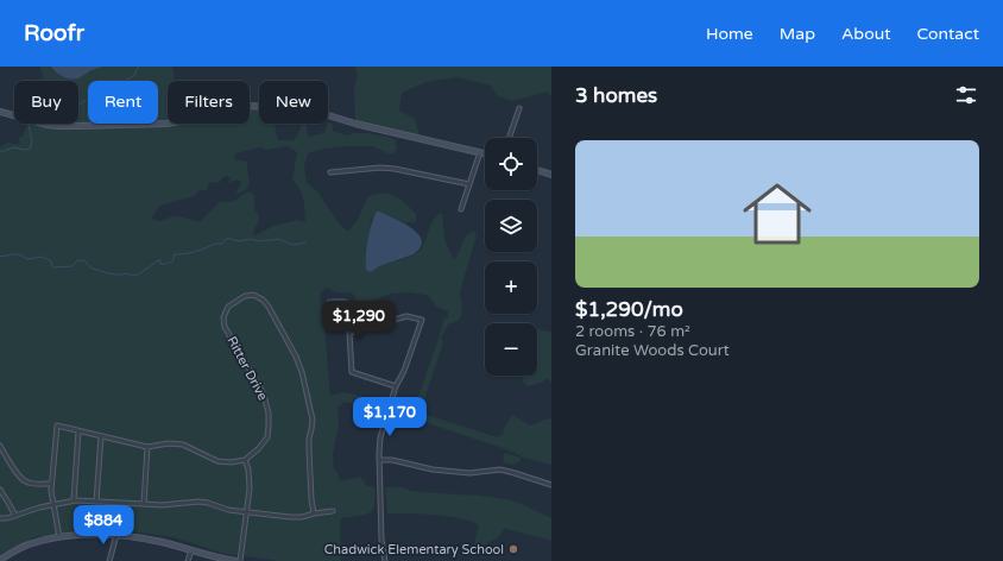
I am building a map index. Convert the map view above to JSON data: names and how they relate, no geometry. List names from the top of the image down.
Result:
{
  "streets": {
    "street": ["Ritter Drive"]
  },
  "places": ["Chadwick Elementary School"],
  "page": {
    "header": "Roofr",
    "nav": [
      "Home",
      "Map",
      "About",
      "Contact"
    ],
    "heading": "3 homes",
    "chip": [
      "Buy",
      "Rent",
      "Filters",
      "New"
    ],
    "list": [
      {
        "name": "$1,290/mo",
        "note": "2 rooms · 76 m² · Granite Woods Court"
      }
    ],
    "map_buttons": ["+", "−"],
    "price": ["$1,290", "$1,170", "$884"]
  }
}
